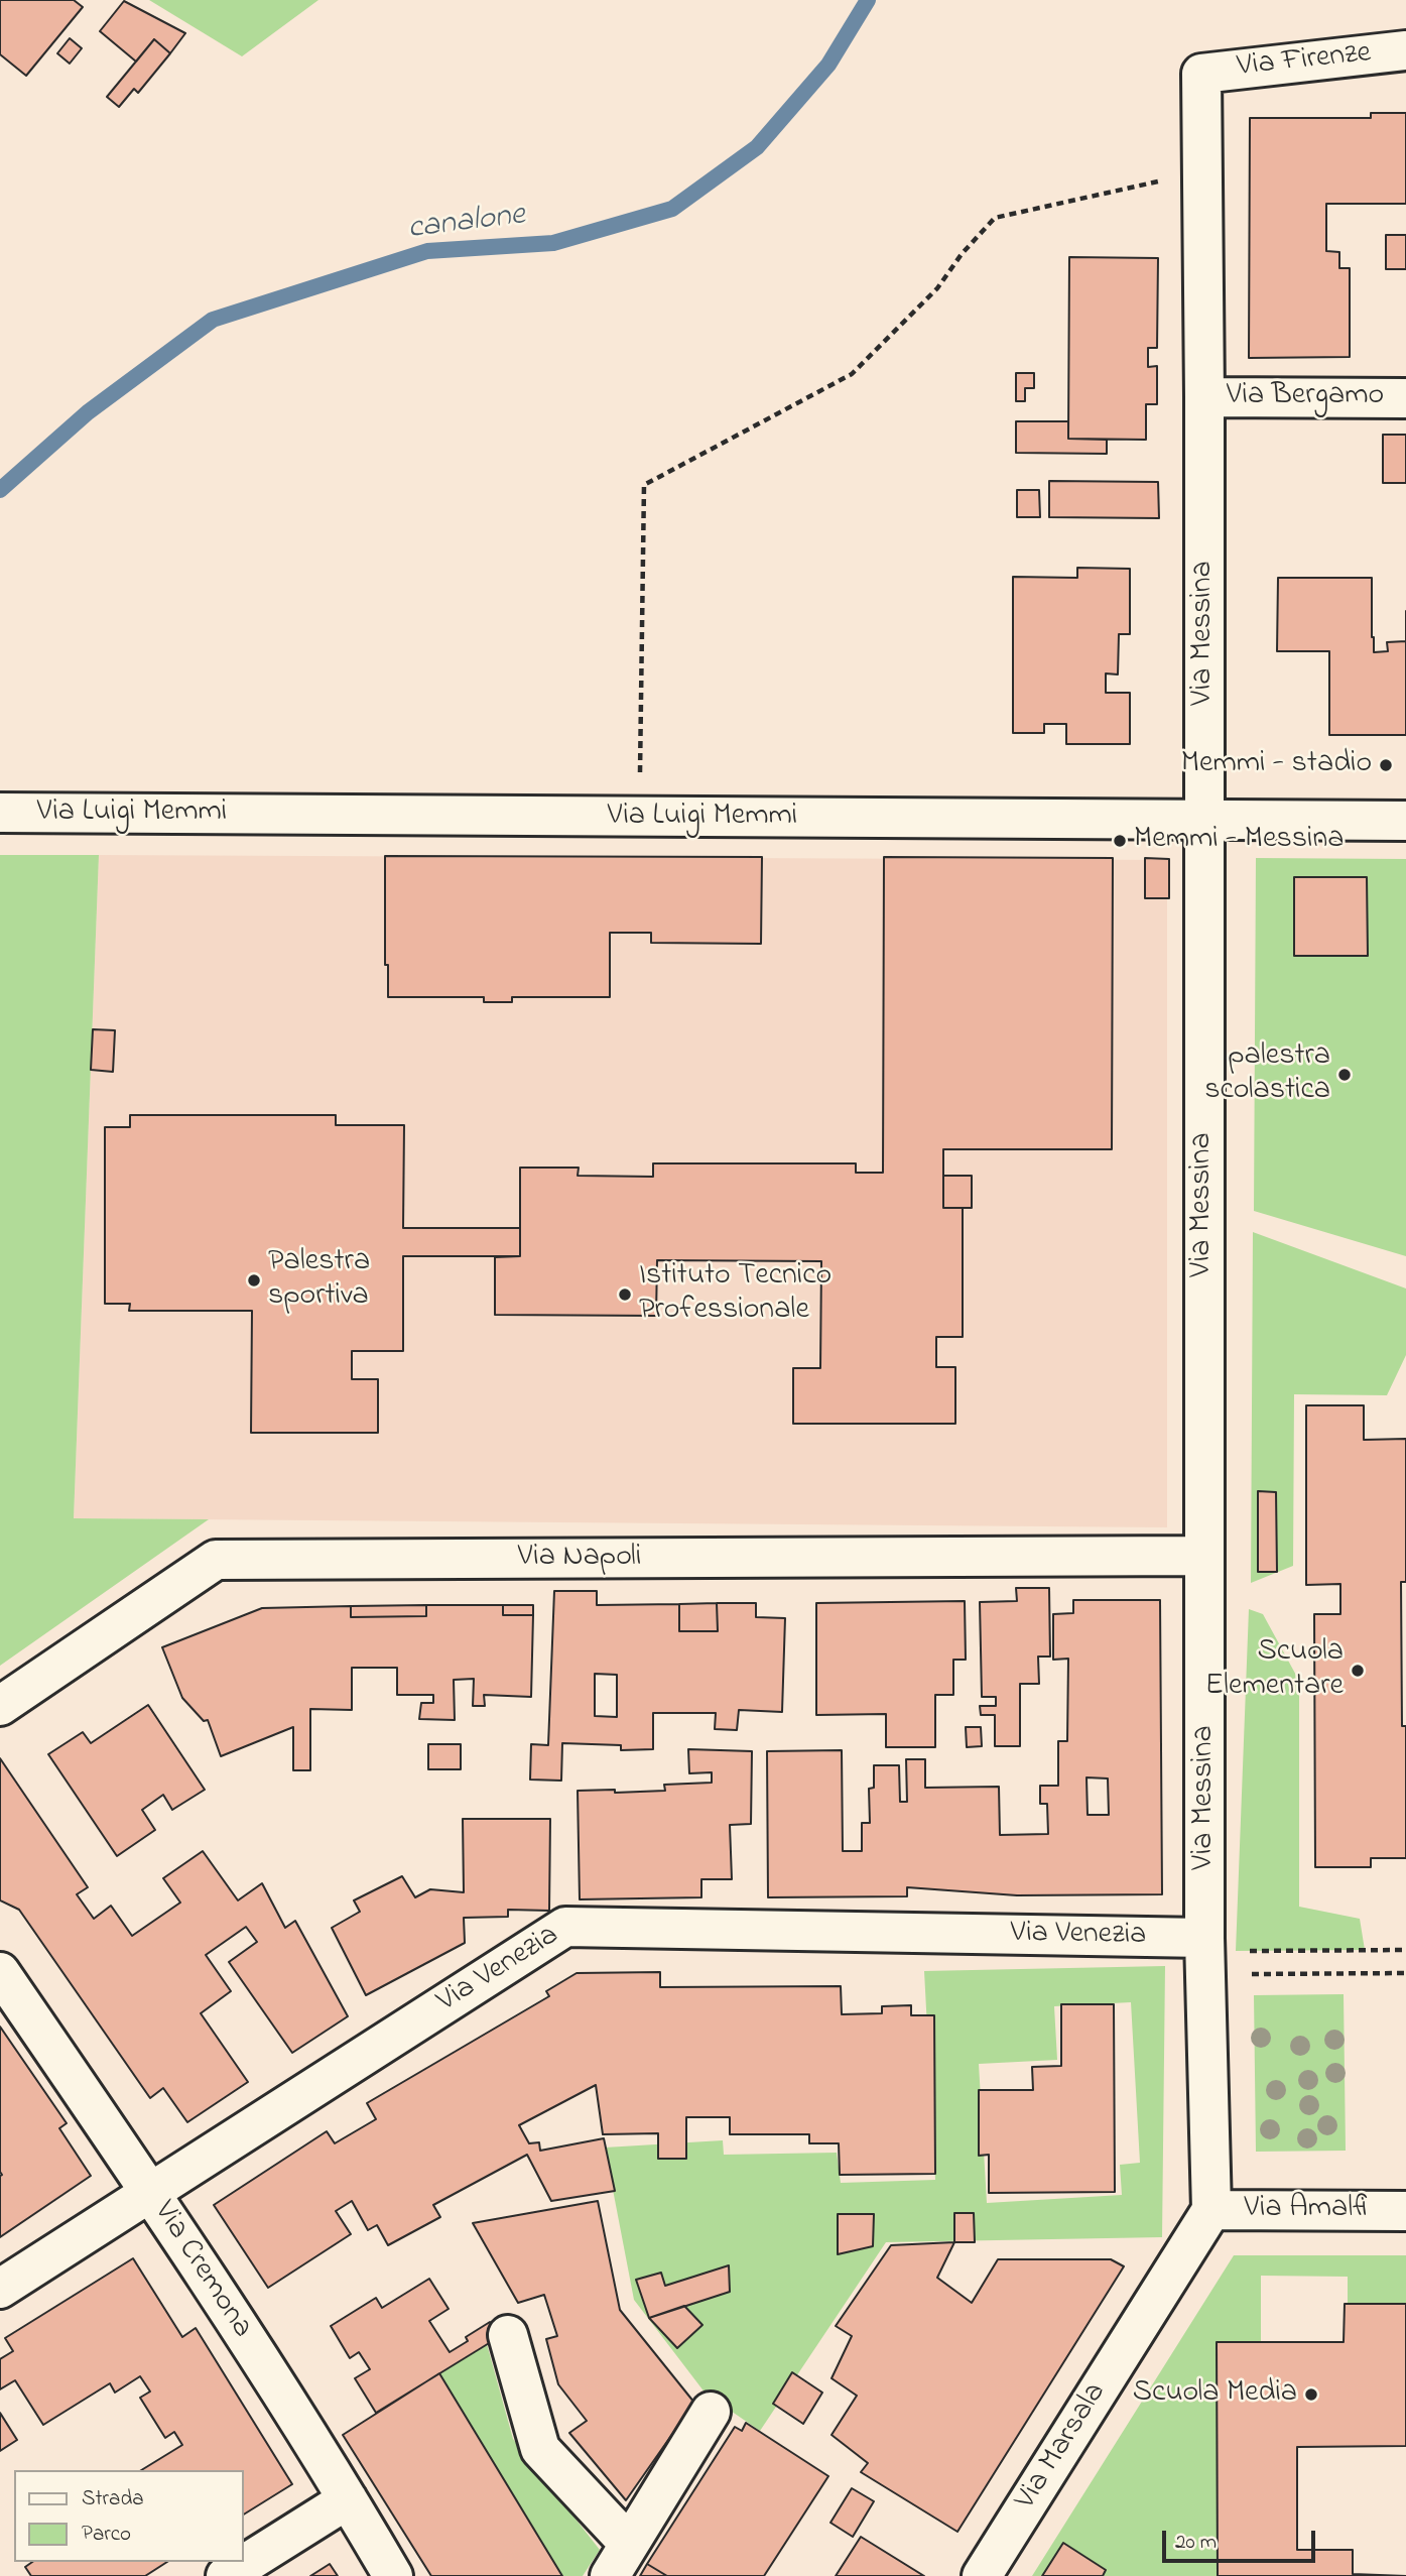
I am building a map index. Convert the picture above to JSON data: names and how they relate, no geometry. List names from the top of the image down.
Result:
{
  "streets": {
    "street": [
      "Via Firenze",
      "Via Bergamo",
      "Via Messina",
      "Via Luigi Memmi",
      "Via Napoli",
      "Via Venezia",
      "Via Amalfi",
      "Via Cremona",
      "Via Marsala"
    ]
  },
  "crossings": [
    ["Via Firenze", "Via Messina"],
    ["Via Bergamo", "Via Messina"],
    ["Via Messina", "Via Luigi Memmi"],
    ["Via Messina", "Via Napoli"],
    ["Via Messina", "Via Venezia"],
    ["Via Messina", "Via Amalfi"],
    ["Via Messina", "Via Marsala"],
    ["Via Venezia", "Via Cremona"],
    ["Via Amalfi", "Via Marsala"]
  ],
  "water": ["canalone"],
  "places": [
    "Memmi - stadio",
    "Memmi - Messina",
    "palestra scolastica",
    "Palestra sportiva",
    "Istituto Tecnico Professionale",
    "Scuola Elementare",
    "Scuola Media"
  ],
  "legend": ["Strada", "Parco"],
  "scale_bar": "20 m"
}
